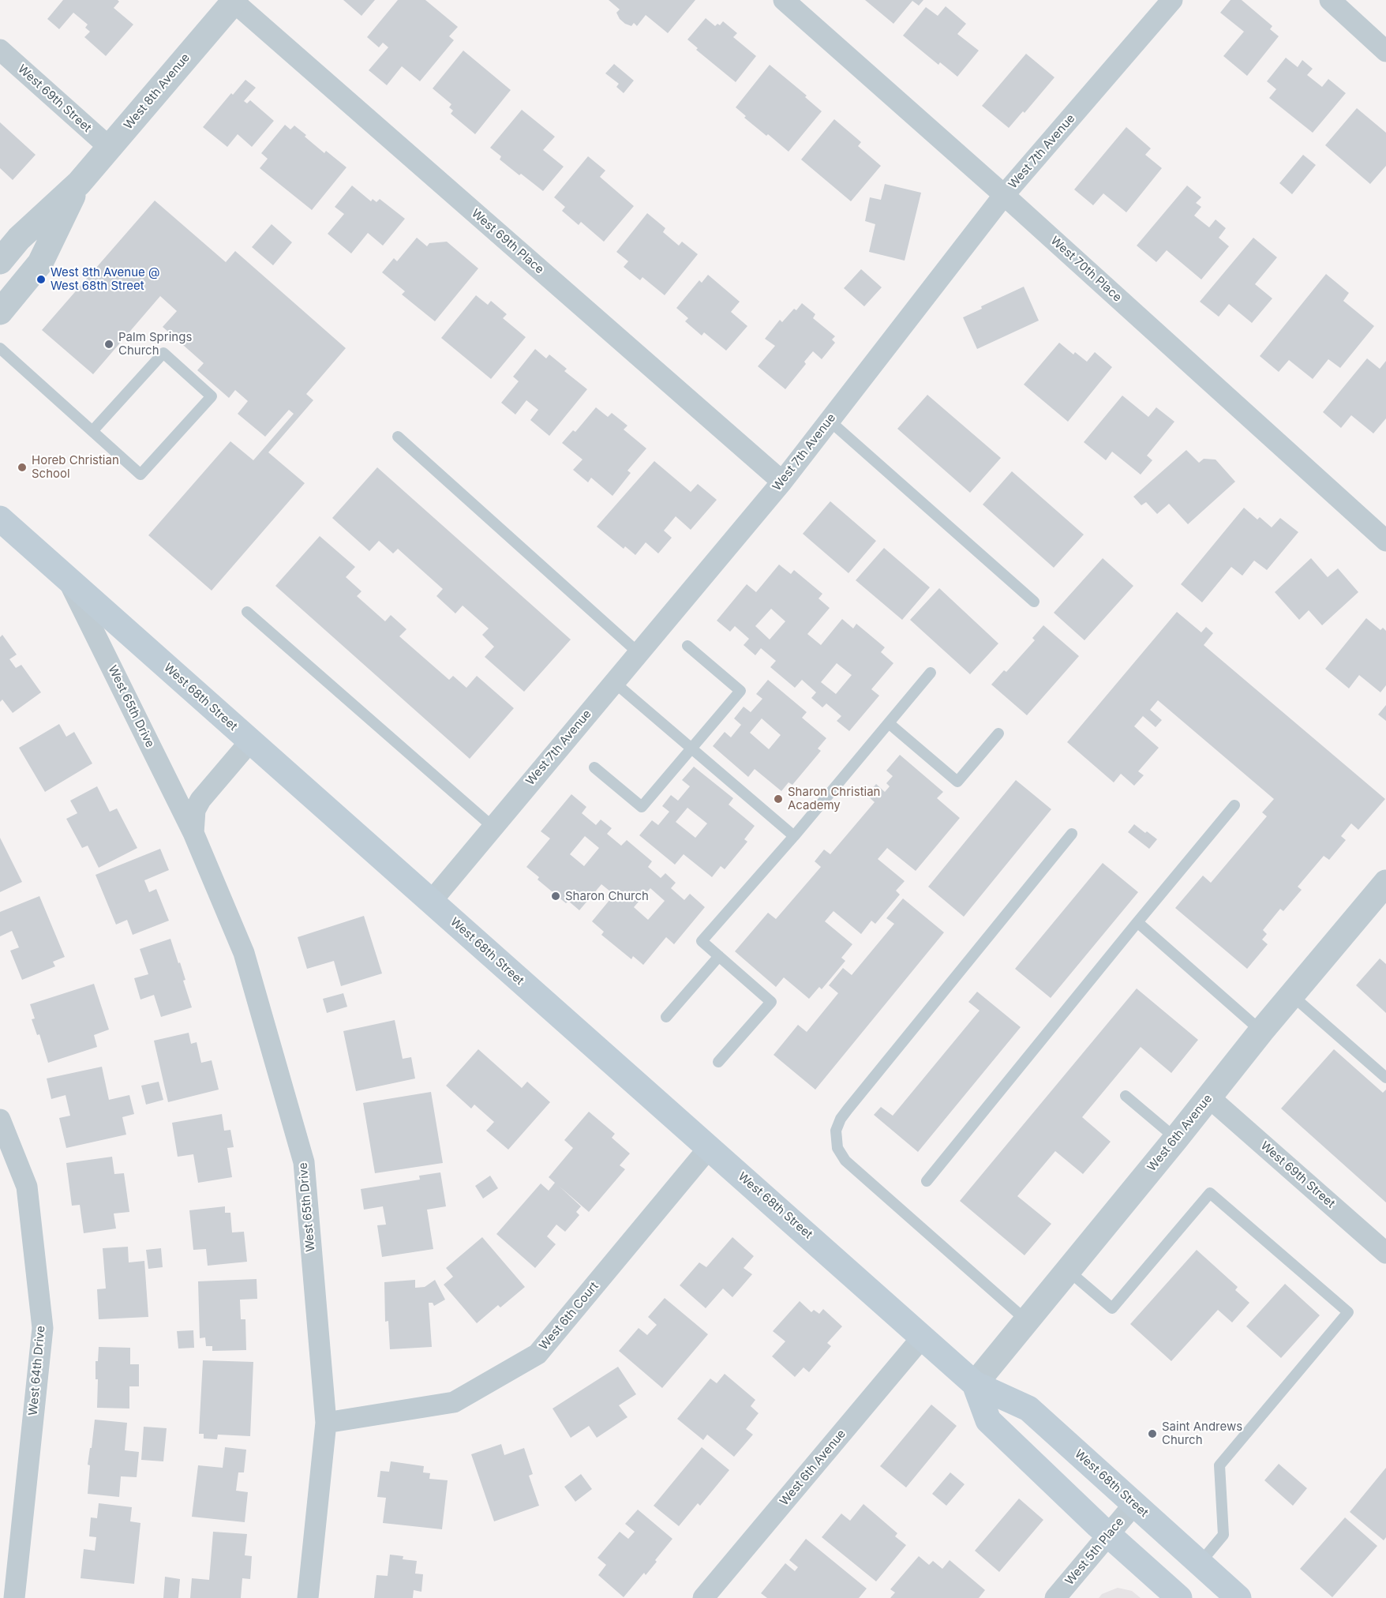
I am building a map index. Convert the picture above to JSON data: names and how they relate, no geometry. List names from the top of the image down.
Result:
{
  "streets": {
    "main road": ["West 68th Street"],
    "street": [
      "West 8th Avenue",
      "West 69th Street",
      "West 7th Avenue",
      "West 69th Place",
      "West 70th Place",
      "West 65th Drive",
      "West 6th Avenue",
      "West 6th Court",
      "West 64th Drive",
      "West 5th Place"
    ]
  },
  "crossings": [
    ["West 8th Avenue", "West 69th Street"],
    ["West 8th Avenue", "West 69th Place"],
    ["West 69th Street", "West 6th Avenue"],
    ["West 7th Avenue", "West 69th Place"],
    ["West 7th Avenue", "West 70th Place"],
    ["West 7th Avenue", "West 68th Street"],
    ["West 68th Street", "West 65th Drive"],
    ["West 68th Street", "West 6th Avenue"],
    ["West 68th Street", "West 6th Court"],
    ["West 68th Street", "West 5th Place"],
    ["West 65th Drive", "West 6th Court"]
  ],
  "places": [
    "West 8th Avenue @ West 68th Street",
    "Palm Springs Church",
    "Horeb Christian School",
    "Sharon Christian Academy",
    "Sharon Church",
    "Saint Andrews Church"
  ]
}
